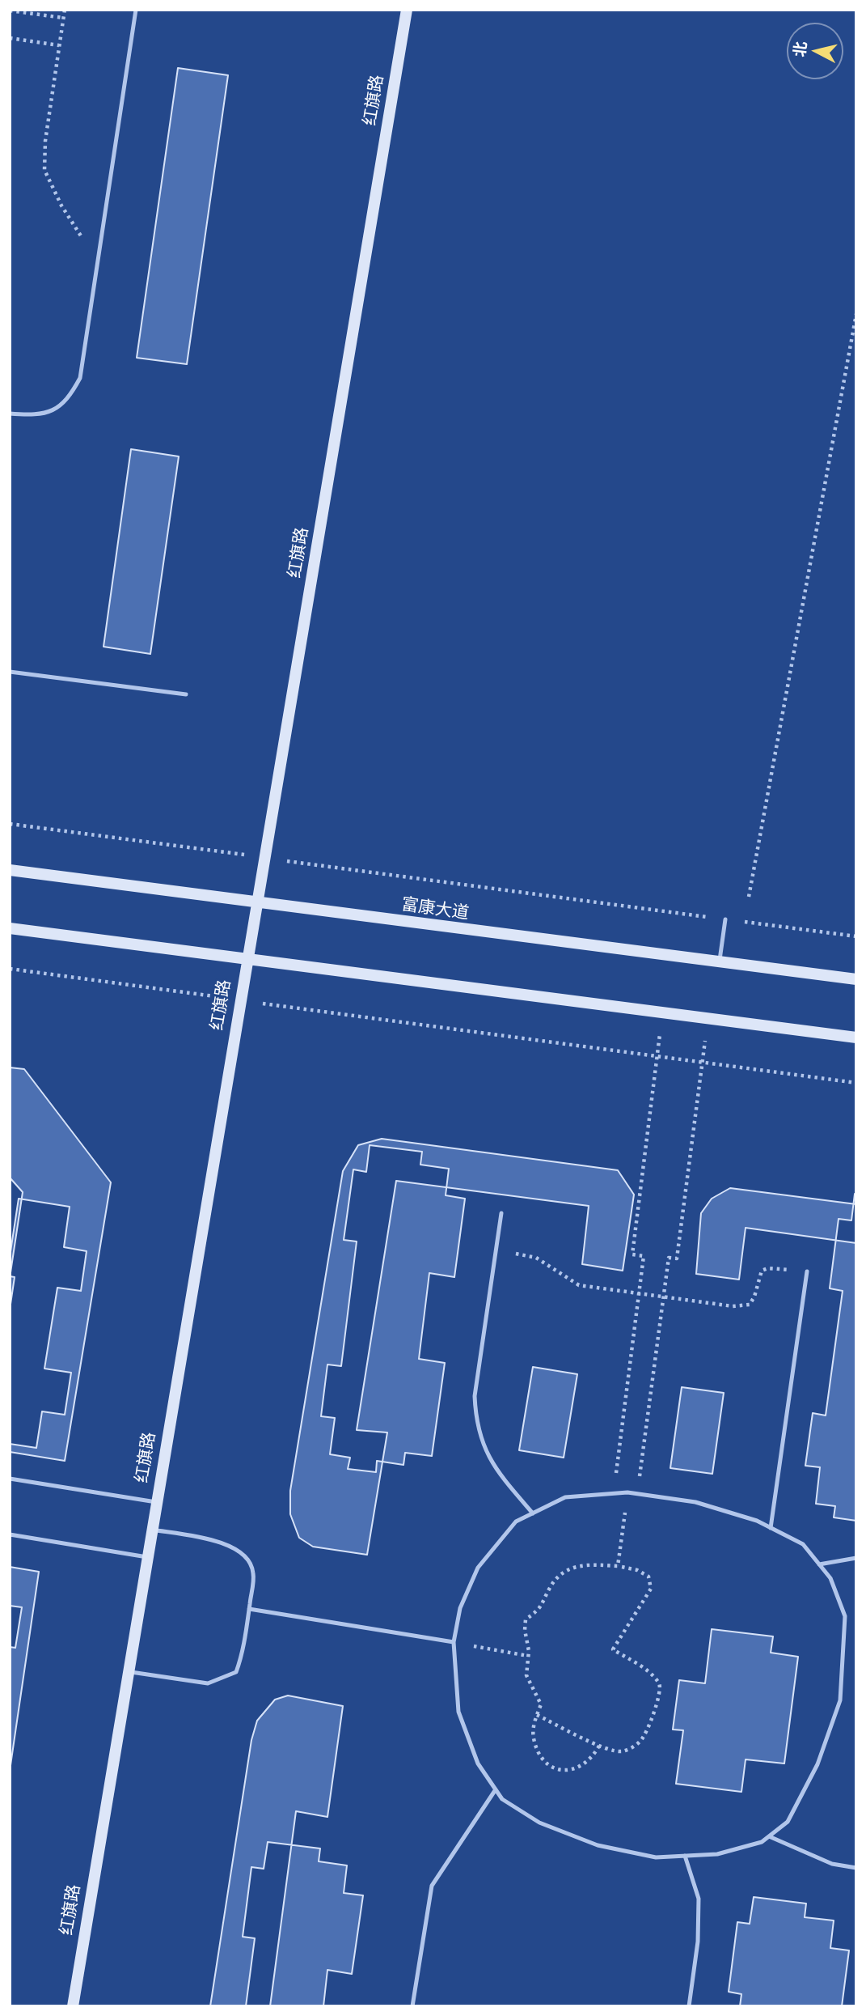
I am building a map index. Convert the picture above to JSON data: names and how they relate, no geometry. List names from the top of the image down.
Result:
{
  "streets": {
    "street": ["红旗路", "富康大道"]
  },
  "crossings": [
    ["红旗路", "富康大道"]
  ],
  "north": "left"
}
